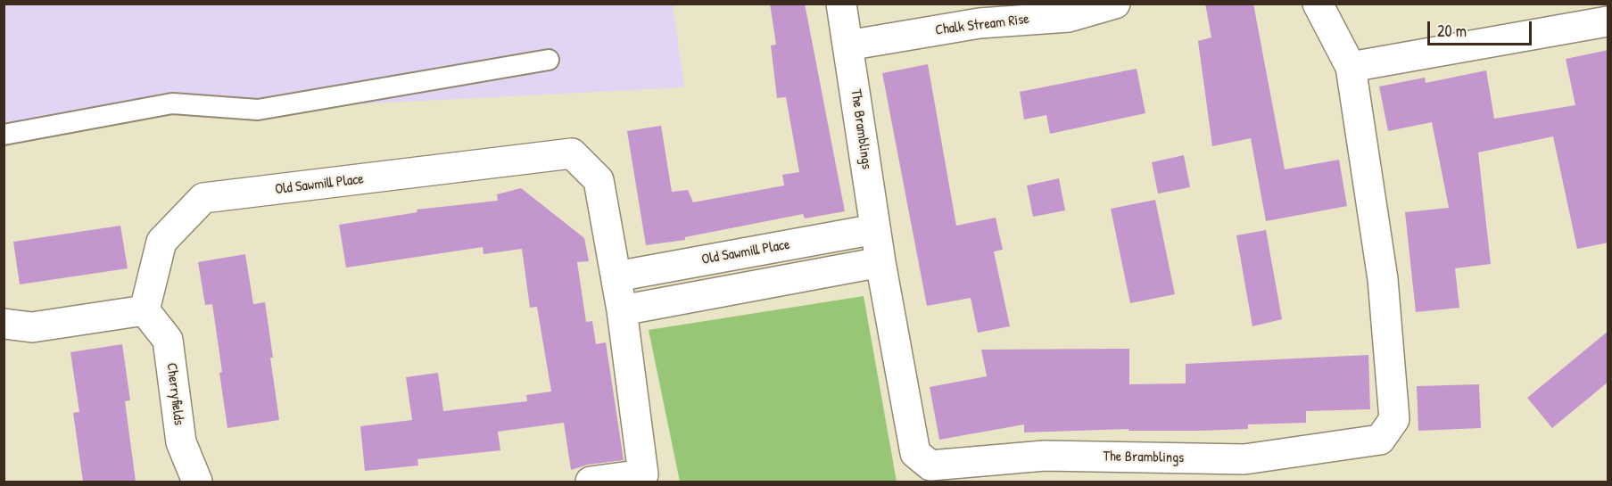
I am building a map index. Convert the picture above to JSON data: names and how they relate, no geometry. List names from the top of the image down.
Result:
{
  "streets": {
    "street": [
      "Chalk Stream Rise",
      "The Bramblings",
      "Old Sawmill Place",
      "Cherryfields"
    ]
  },
  "crossings": [
    ["Chalk Stream Rise", "The Bramblings"],
    ["The Bramblings", "Old Sawmill Place"],
    ["Old Sawmill Place", "Cherryfields"]
  ],
  "scale_bar": "20 m"
}
